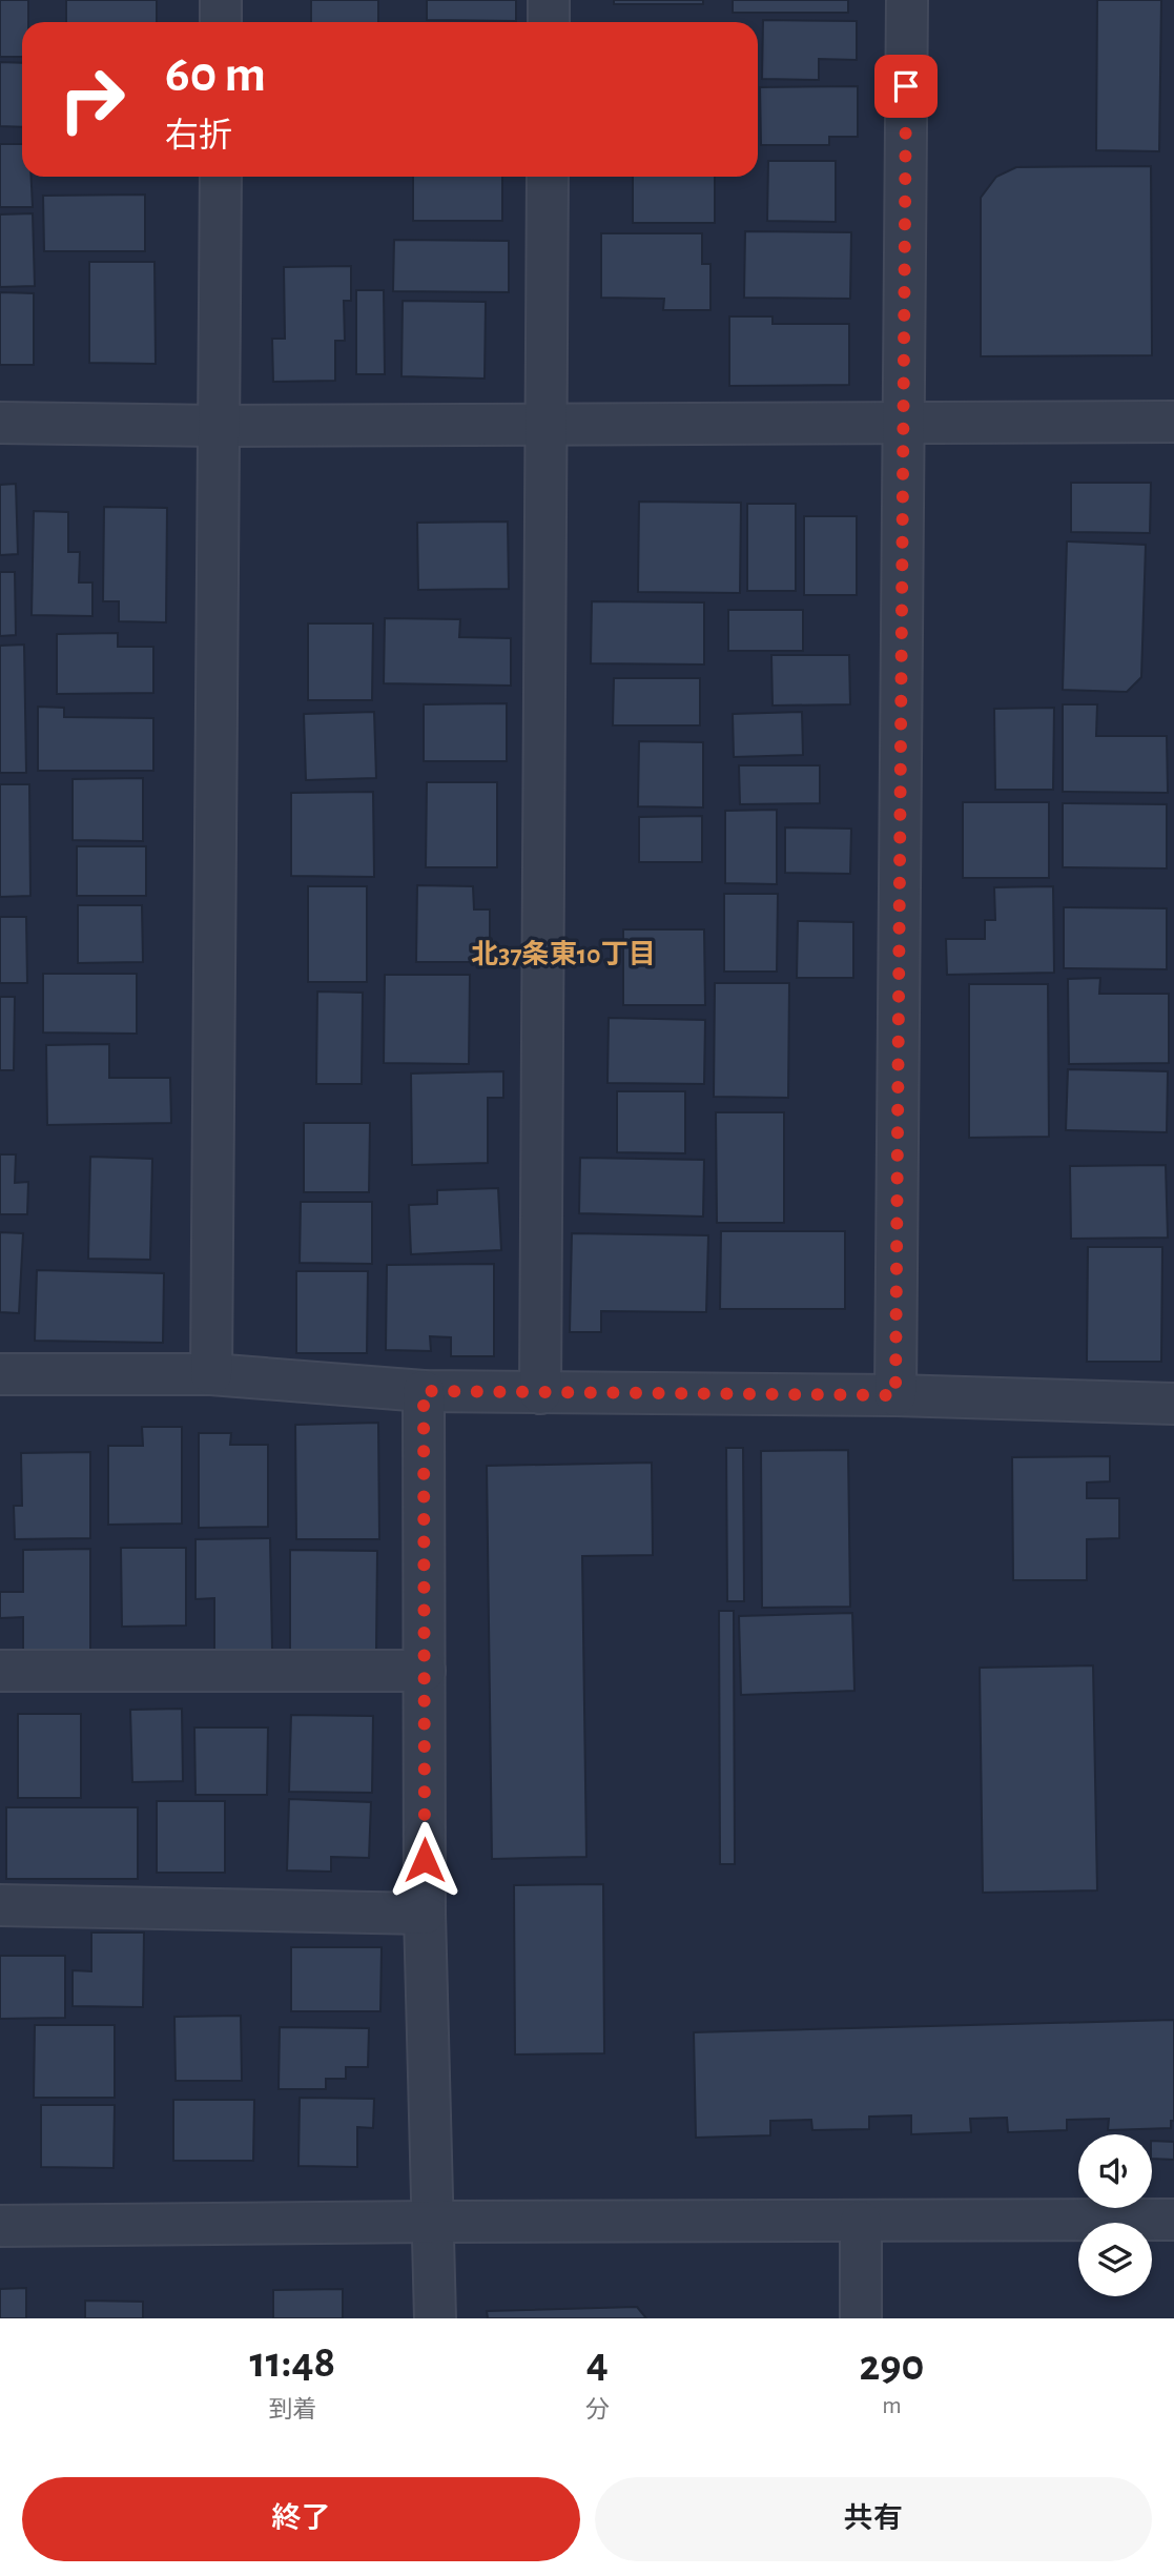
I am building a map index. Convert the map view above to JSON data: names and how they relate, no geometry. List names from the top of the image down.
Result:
{
  "districts": ["北37条東10丁目"],
  "page": {
    "turn": ["60 m", "右折"],
    "eta": [
      "11:48",
      "到着",
      "4",
      "分",
      "290",
      "m"
    ],
    "buttons": ["終了", "共有"]
  }
}
